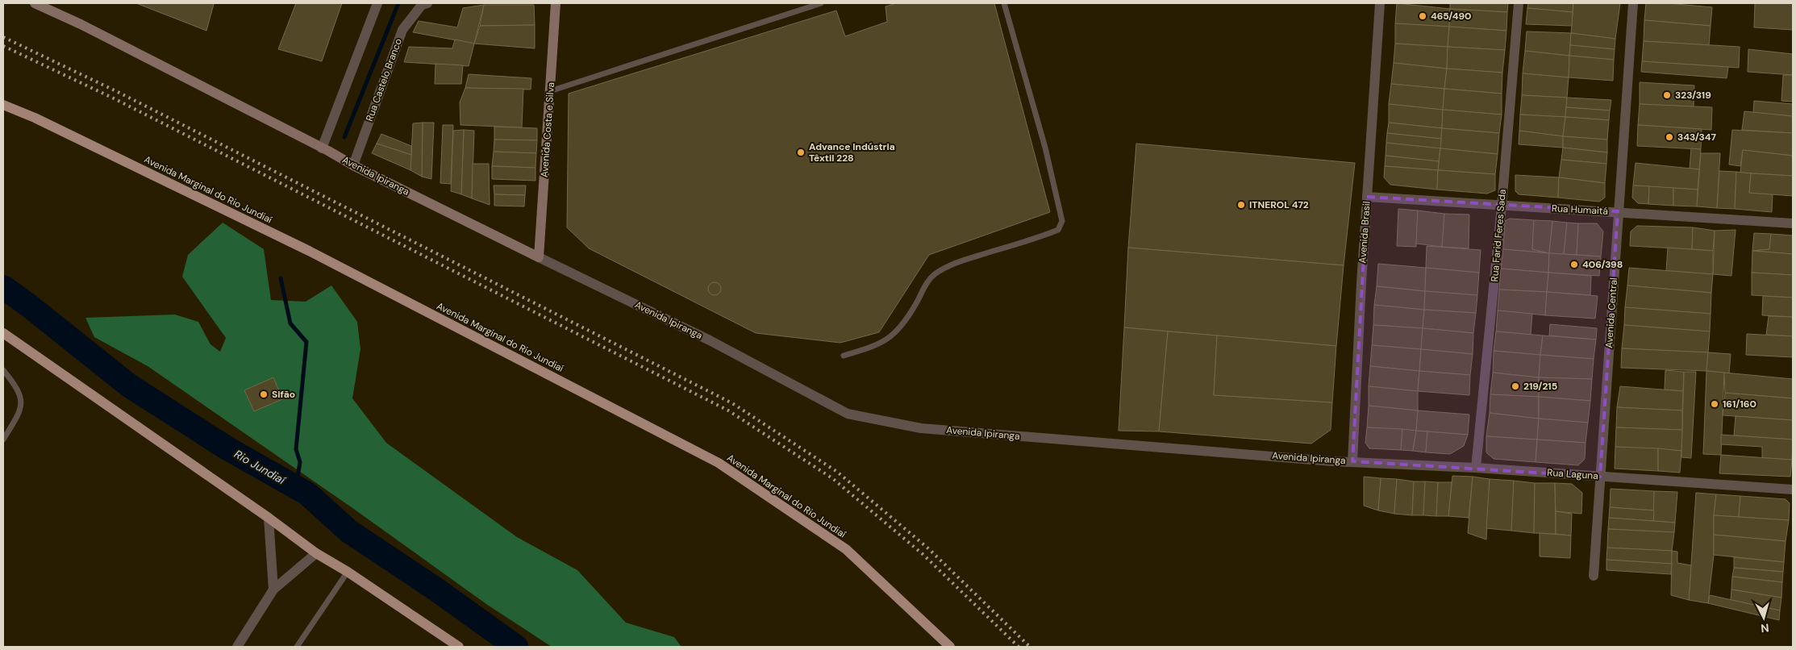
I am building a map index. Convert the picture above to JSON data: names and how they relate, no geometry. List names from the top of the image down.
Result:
{
  "streets": {
    "main road": ["Avenida Costa e Silva", "Avenida Ipiranga", "Avenida Marginal do Rio Jundiaí"],
    "street": [
      "Rua Castelo Branco",
      "Rua Humaitá",
      "Avenida Brasil",
      "Rua Farid Feres Sada",
      "Avenida Central",
      "Rua Laguna"
    ]
  },
  "crossings": [
    ["Rua Castelo Branco", "Avenida Ipiranga"],
    ["Avenida Costa e Silva", "Avenida Ipiranga"],
    ["Avenida Ipiranga", "Avenida Brasil"],
    ["Avenida Ipiranga", "Rua Laguna"],
    ["Rua Humaitá", "Avenida Brasil"],
    ["Rua Humaitá", "Rua Farid Feres Sada"],
    ["Rua Humaitá", "Avenida Central"],
    ["Avenida Brasil", "Rua Laguna"],
    ["Rua Farid Feres Sada", "Rua Laguna"],
    ["Avenida Central", "Rua Laguna"]
  ],
  "water": ["Rio Jundiaí"],
  "places": [
    "465/490",
    "323/319",
    "343/347",
    "Advance Indústria Têxtil 228",
    "ITNEROL 472",
    "406/398",
    "219/215",
    "Sifão",
    "161/160"
  ],
  "north": "bottom"
}
